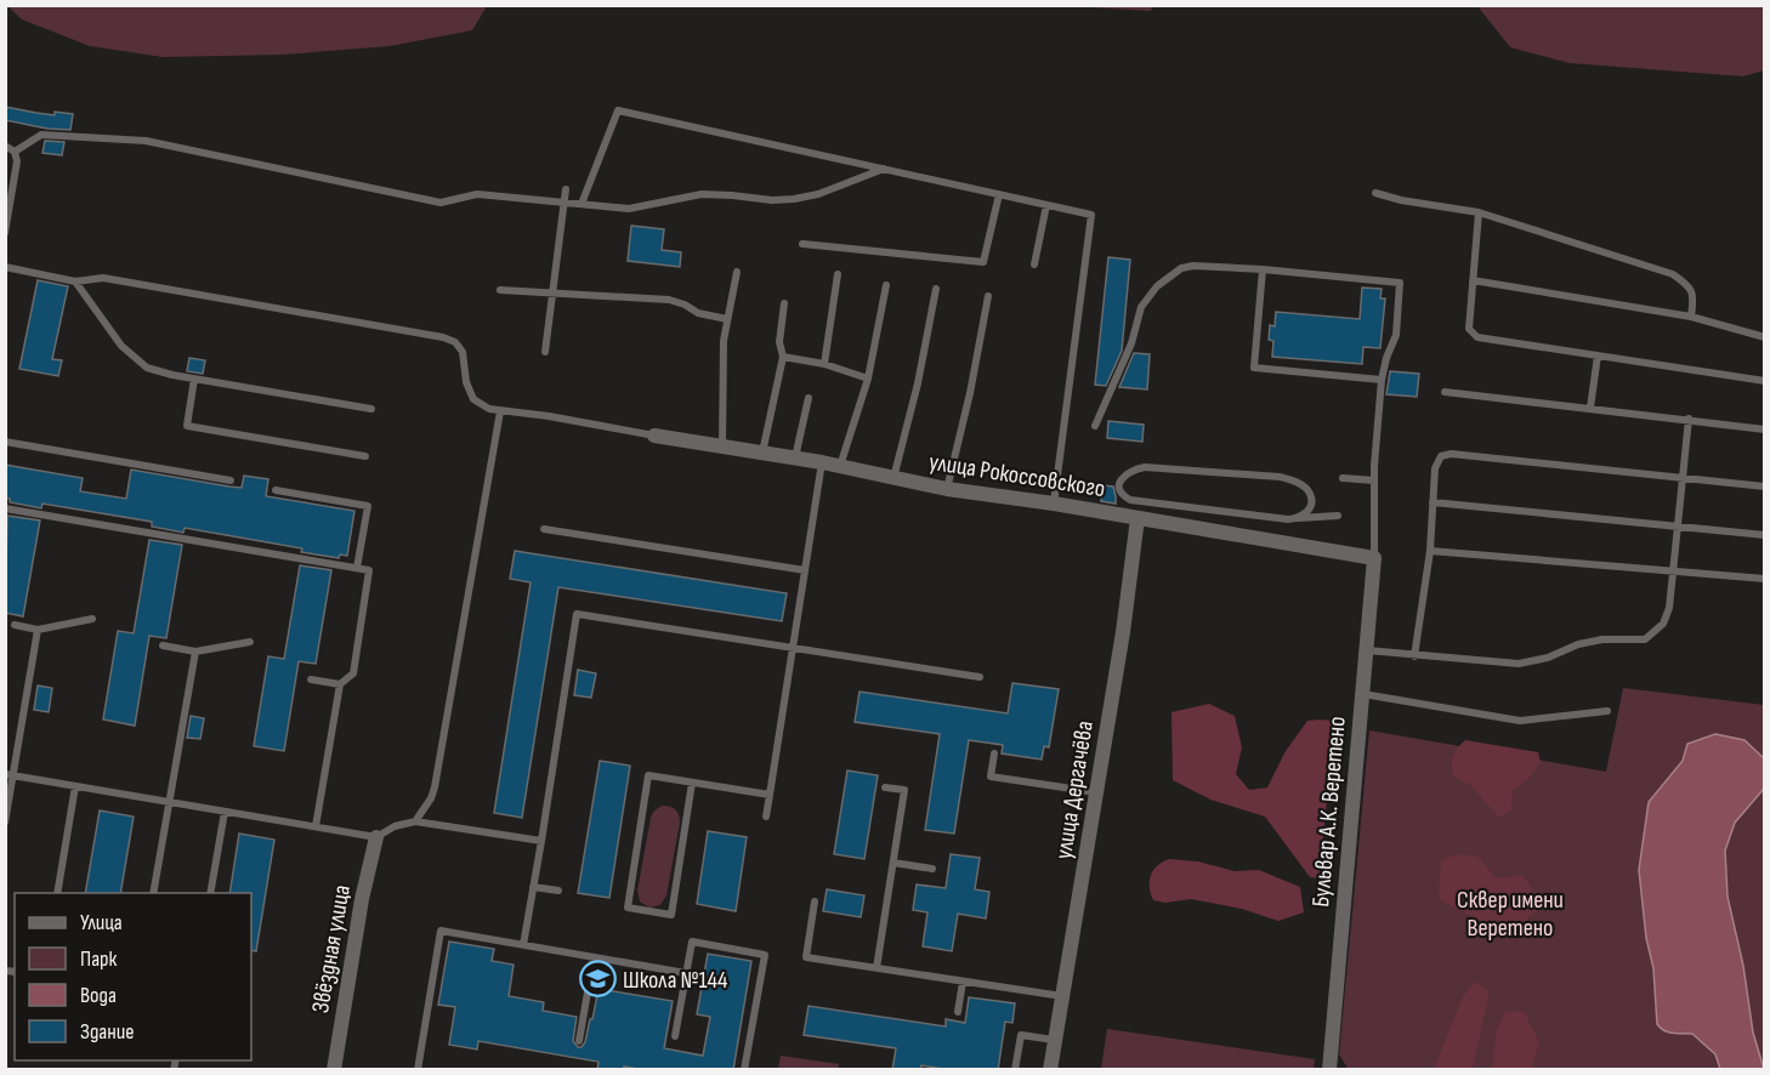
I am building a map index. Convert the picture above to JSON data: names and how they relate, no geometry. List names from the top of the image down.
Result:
{
  "streets": {
    "street": [
      "улица Рокоссовского",
      "улица Дергачёва",
      "Бульвар А.К. Веретено",
      "Звёздная улица"
    ]
  },
  "crossings": [
    ["улица Рокоссовского", "улица Дергачёва"],
    ["улица Рокоссовского", "Бульвар А.К. Веретено"]
  ],
  "parks": ["Сквер имени Веретено"],
  "places": {
    "school or university": ["Школа №144"]
  },
  "legend": [
    "Улица",
    "Парк",
    "Вода",
    "Здание"
  ]
}
